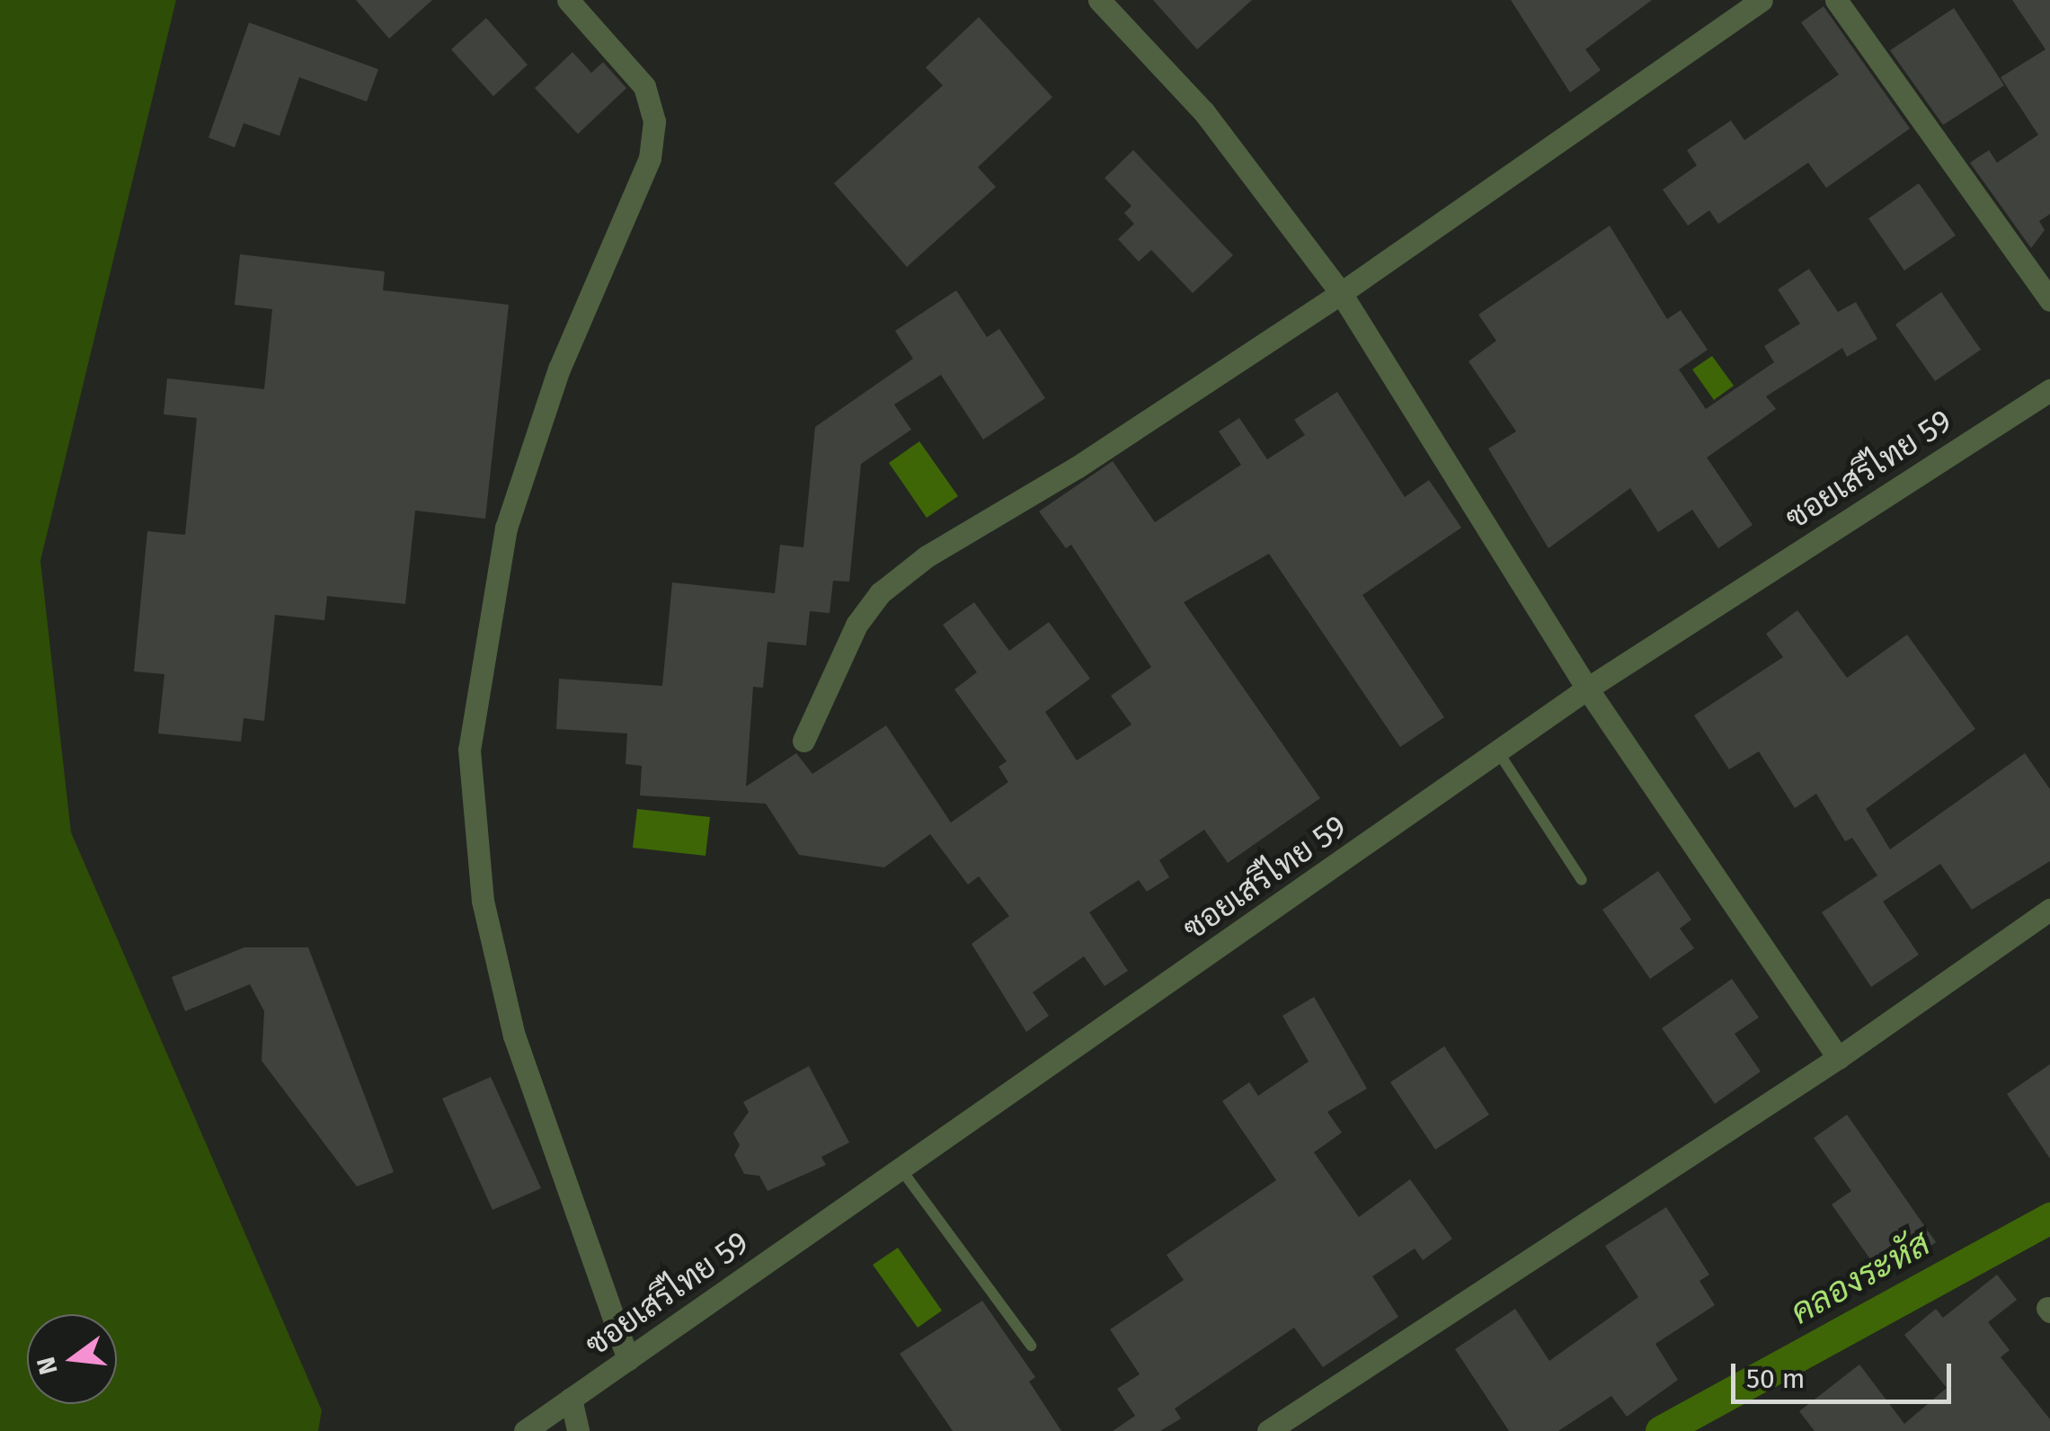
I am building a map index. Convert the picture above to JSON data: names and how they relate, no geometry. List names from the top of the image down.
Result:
{
  "streets": {
    "street": ["ซอยเสรีไทย 59"]
  },
  "water": ["คลองระหัส"],
  "scale_bar": "50 m",
  "north": "left"
}
